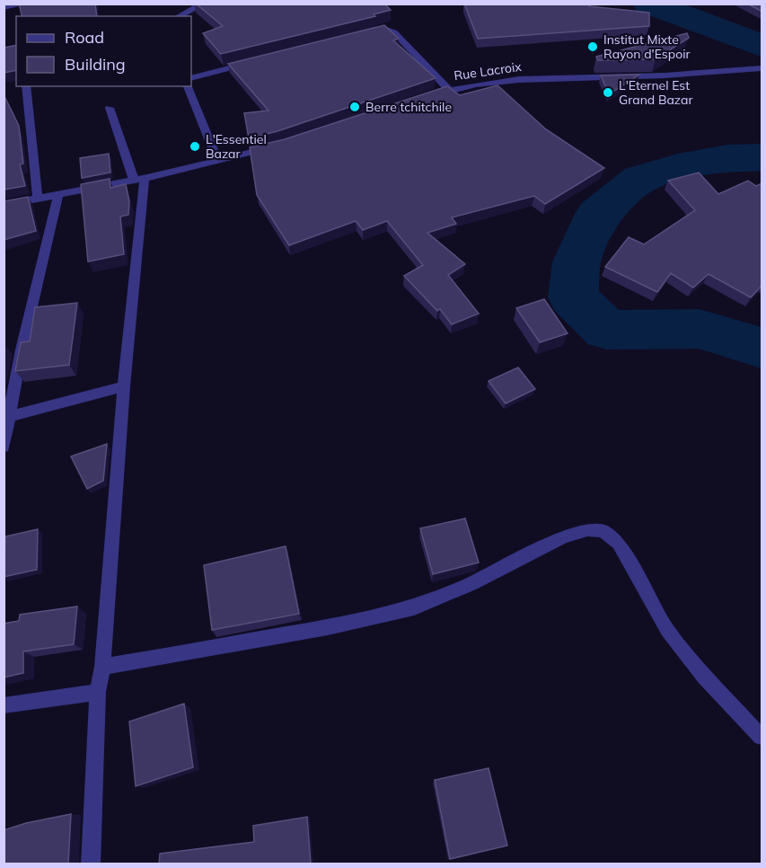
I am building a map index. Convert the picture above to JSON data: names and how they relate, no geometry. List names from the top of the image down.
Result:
{
  "streets": {
    "street": ["Rue Lacroix"]
  },
  "places": [
    "Institut Mixte Rayon d'Espoir",
    "L'Eternel Est Grand Bazar",
    "Berre tchitchile",
    "L'Essentiel Bazar"
  ],
  "legend": ["Road", "Building"]
}
